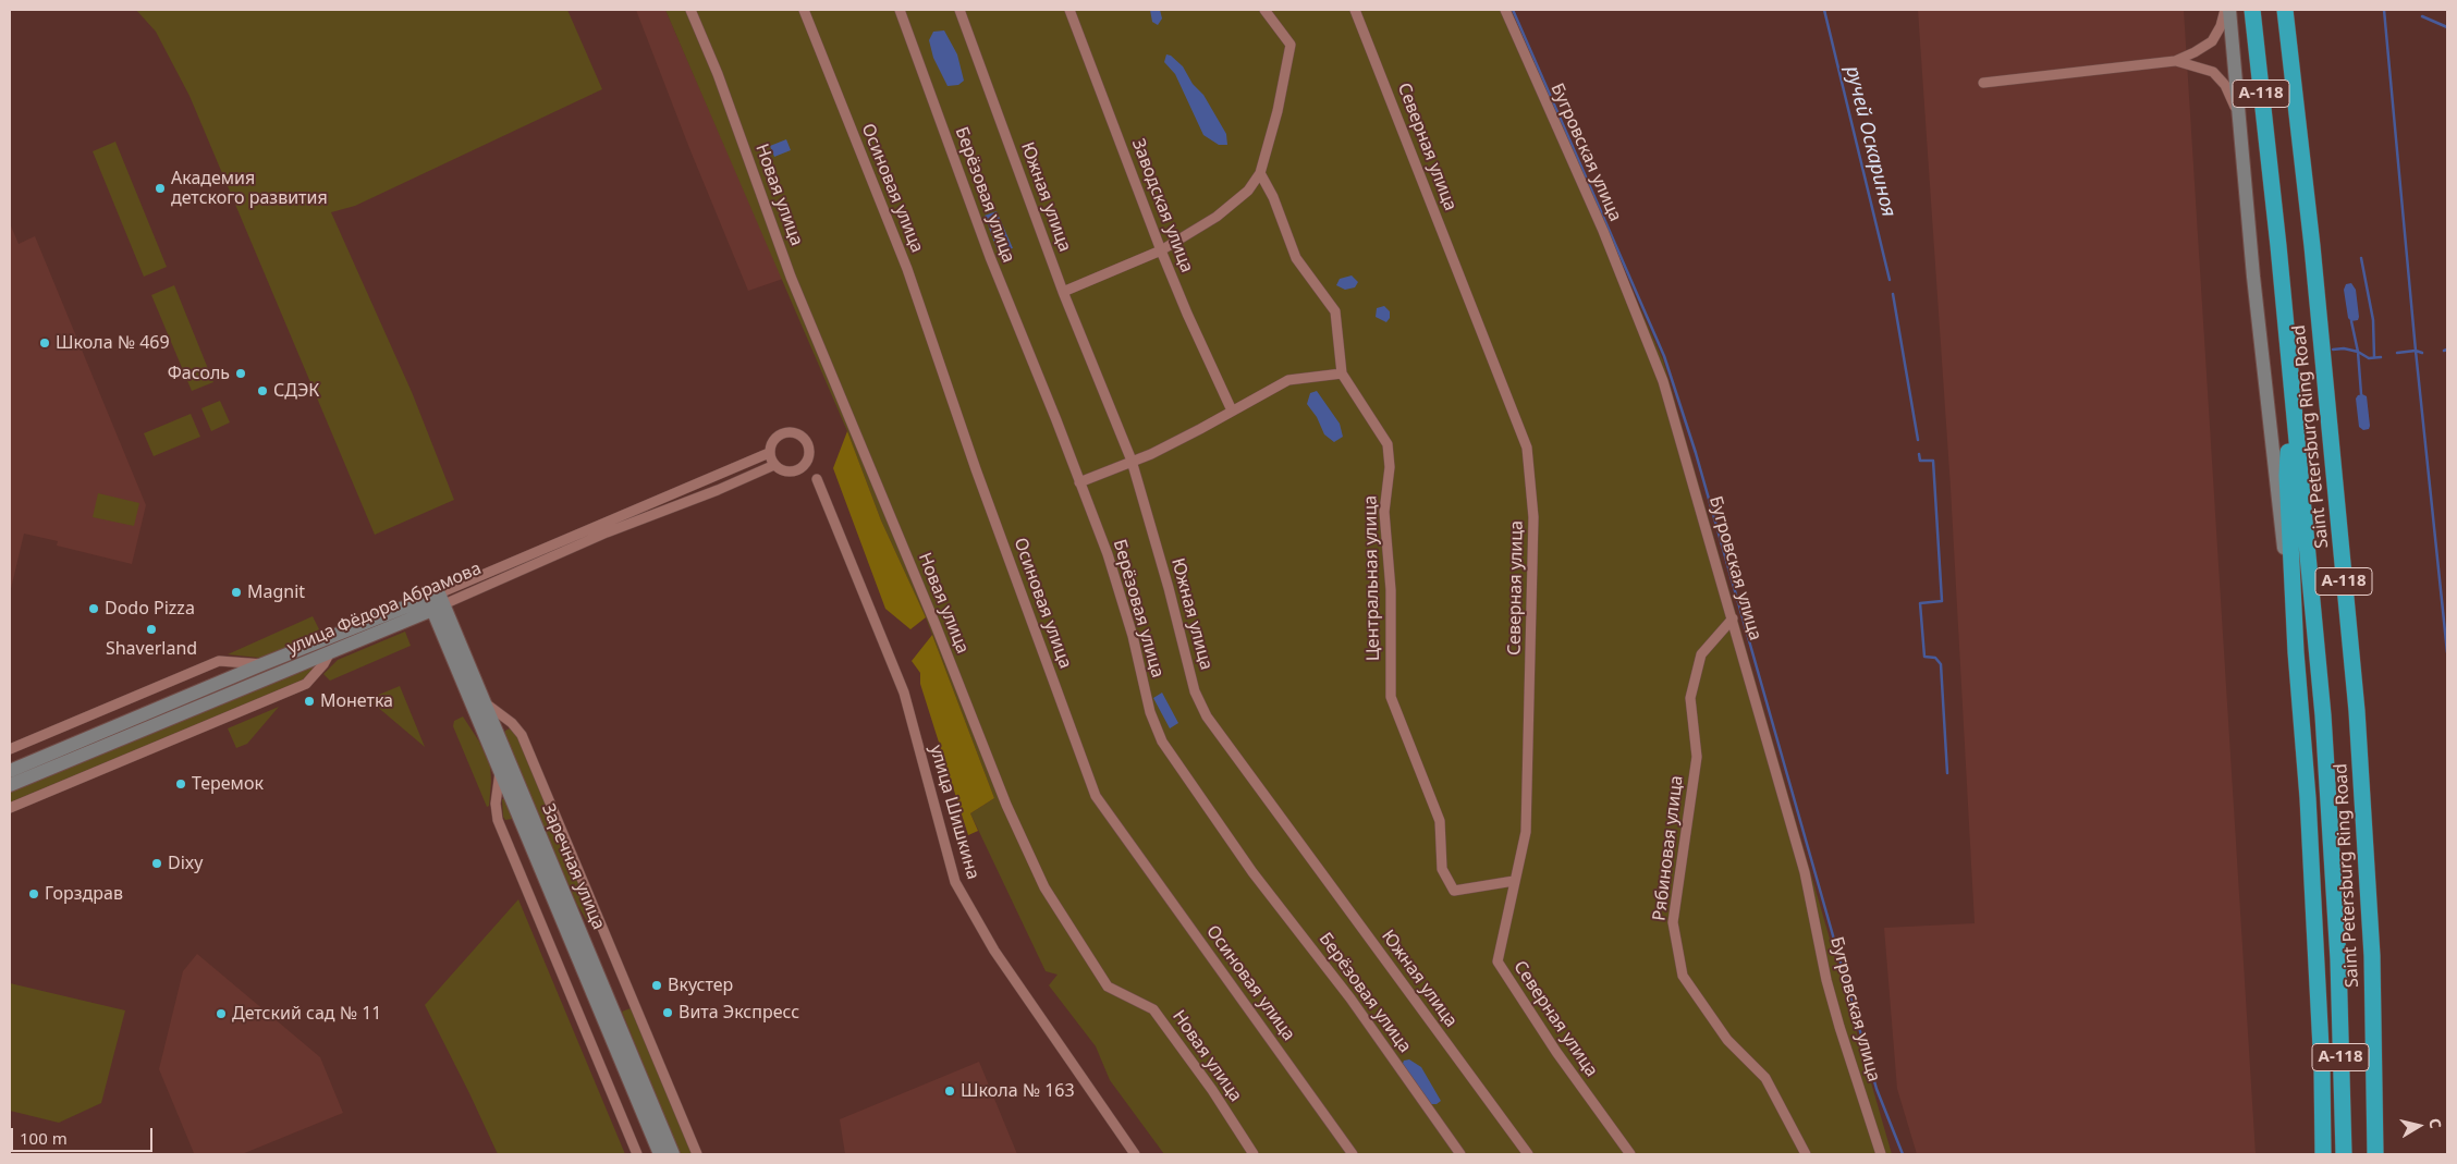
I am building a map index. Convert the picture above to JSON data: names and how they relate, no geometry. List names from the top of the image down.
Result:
{
  "streets": {
    "highway": ["А-118", "Saint Petersburg Ring Road"],
    "street": [
      "Северная улица",
      "Бугровская улица",
      "Осиновая улица",
      "Новая улица",
      "Берёзовая улица",
      "Южная улица",
      "Заводская улица",
      "Центральная улица",
      "улица Фёдора Абрамова",
      "улица Шишкина",
      "Рябиновая улица",
      "Заречная улица"
    ]
  },
  "crossings": [
    ["Северная улица", "Центральная улица"],
    ["Бугровская улица", "Рябиновая улица"],
    ["улица Фёдора Абрамова", "Заречная улица"]
  ],
  "water": ["ручей Оскариноя"],
  "places": [
    "Академия детского развития",
    "Школа № 469",
    "Фасоль",
    "СДЭК",
    "Magnit",
    "Dodo Pizza",
    "Shaverland",
    "Монетка",
    "Теремок",
    "Dixy",
    "Горздрав",
    "Вкустер",
    "Вита Экспресс",
    "Детский сад № 11",
    "Школа № 163"
  ],
  "scale_bar": "100 m",
  "north": "right"
}
